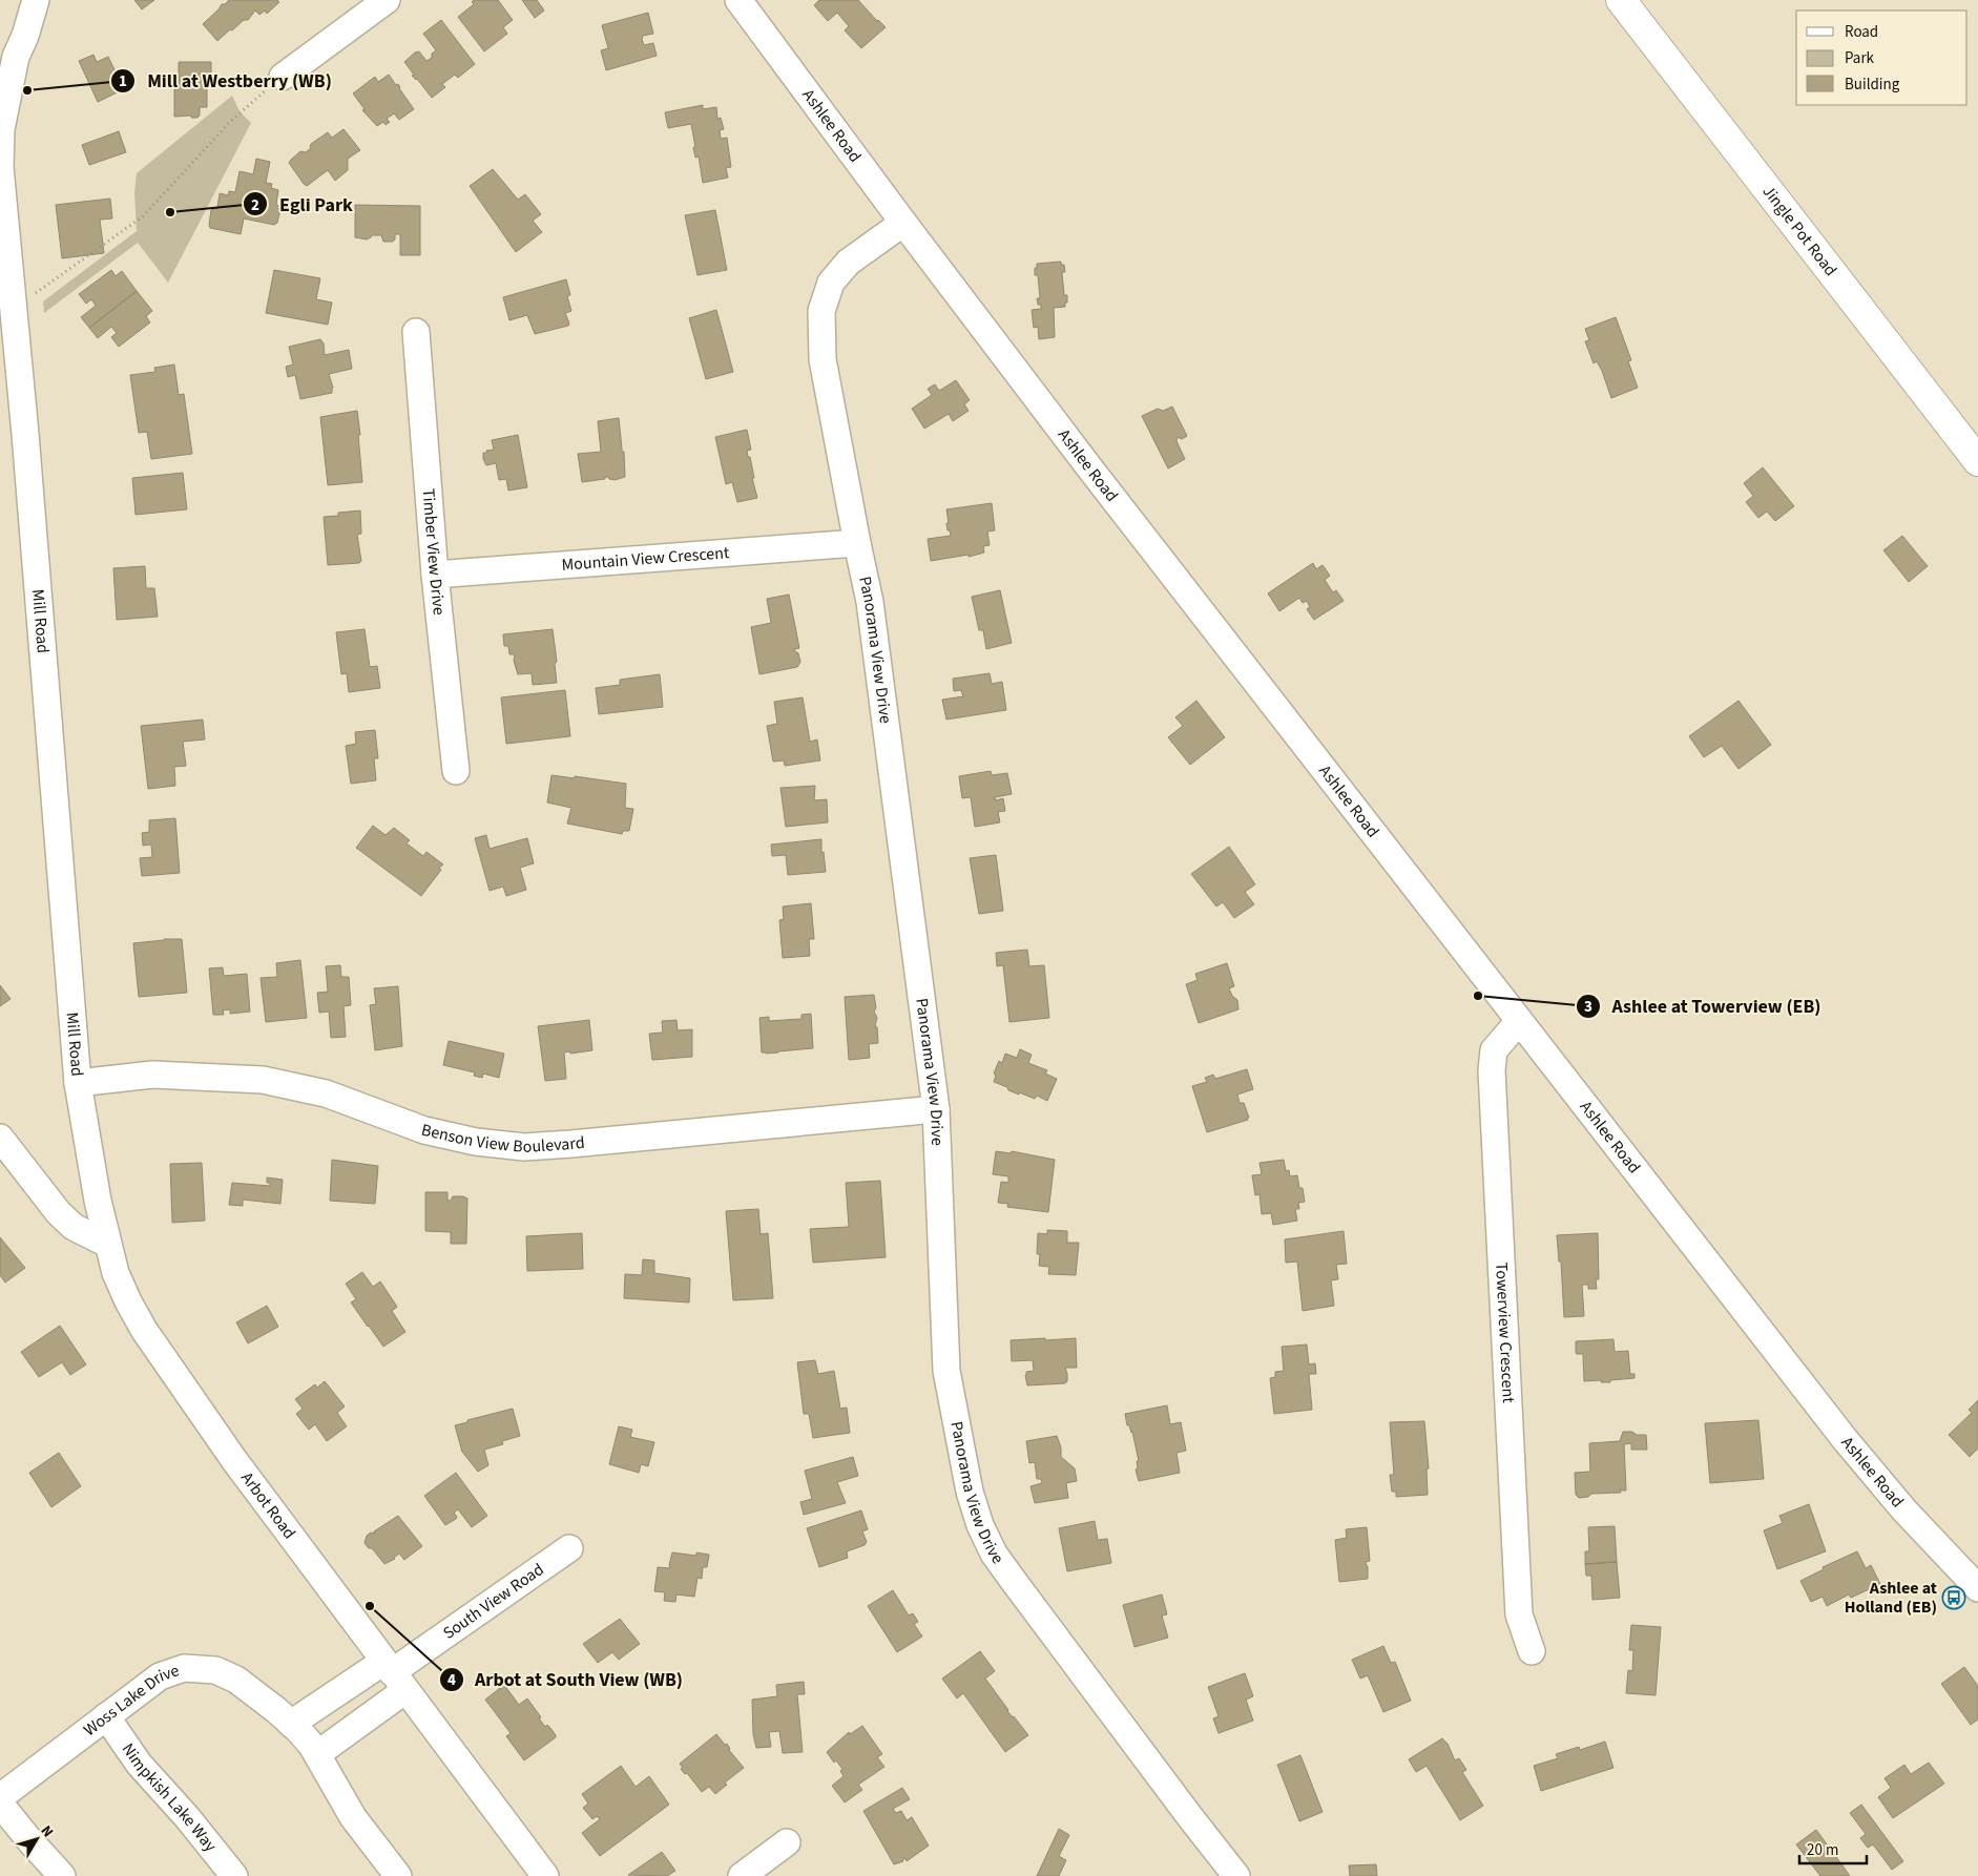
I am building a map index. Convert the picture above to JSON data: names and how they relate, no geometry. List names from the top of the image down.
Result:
{
  "streets": {
    "street": [
      "Ashlee Road",
      "Jingle Pot Road",
      "Timber View Drive",
      "Mountain View Crescent",
      "Mill Road",
      "Panorama View Drive",
      "Benson View Boulevard",
      "Towerview Crescent",
      "Arbot Road",
      "South View Road",
      "Woss Lake Drive",
      "Nimpkish Lake Way"
    ]
  },
  "crossings": [
    ["Ashlee Road", "Panorama View Drive"],
    ["Ashlee Road", "Towerview Crescent"],
    ["Timber View Drive", "Mountain View Crescent"],
    ["Mountain View Crescent", "Panorama View Drive"],
    ["Mill Road", "Benson View Boulevard"],
    ["Mill Road", "Arbot Road"],
    ["Panorama View Drive", "Benson View Boulevard"],
    ["Arbot Road", "South View Road"],
    ["Woss Lake Drive", "Nimpkish Lake Way"]
  ],
  "places": {
    "other": [
      "Mill at Westberry (WB)",
      "Egli Park",
      "Ashlee at Towerview (EB)",
      "Arbot at South View (WB)"
    ],
    "bus stop": ["Ashlee at Holland (EB)"]
  },
  "legend": ["Road", "Park", "Building"],
  "scale_bar": "20 m",
  "north": "top right"
}
